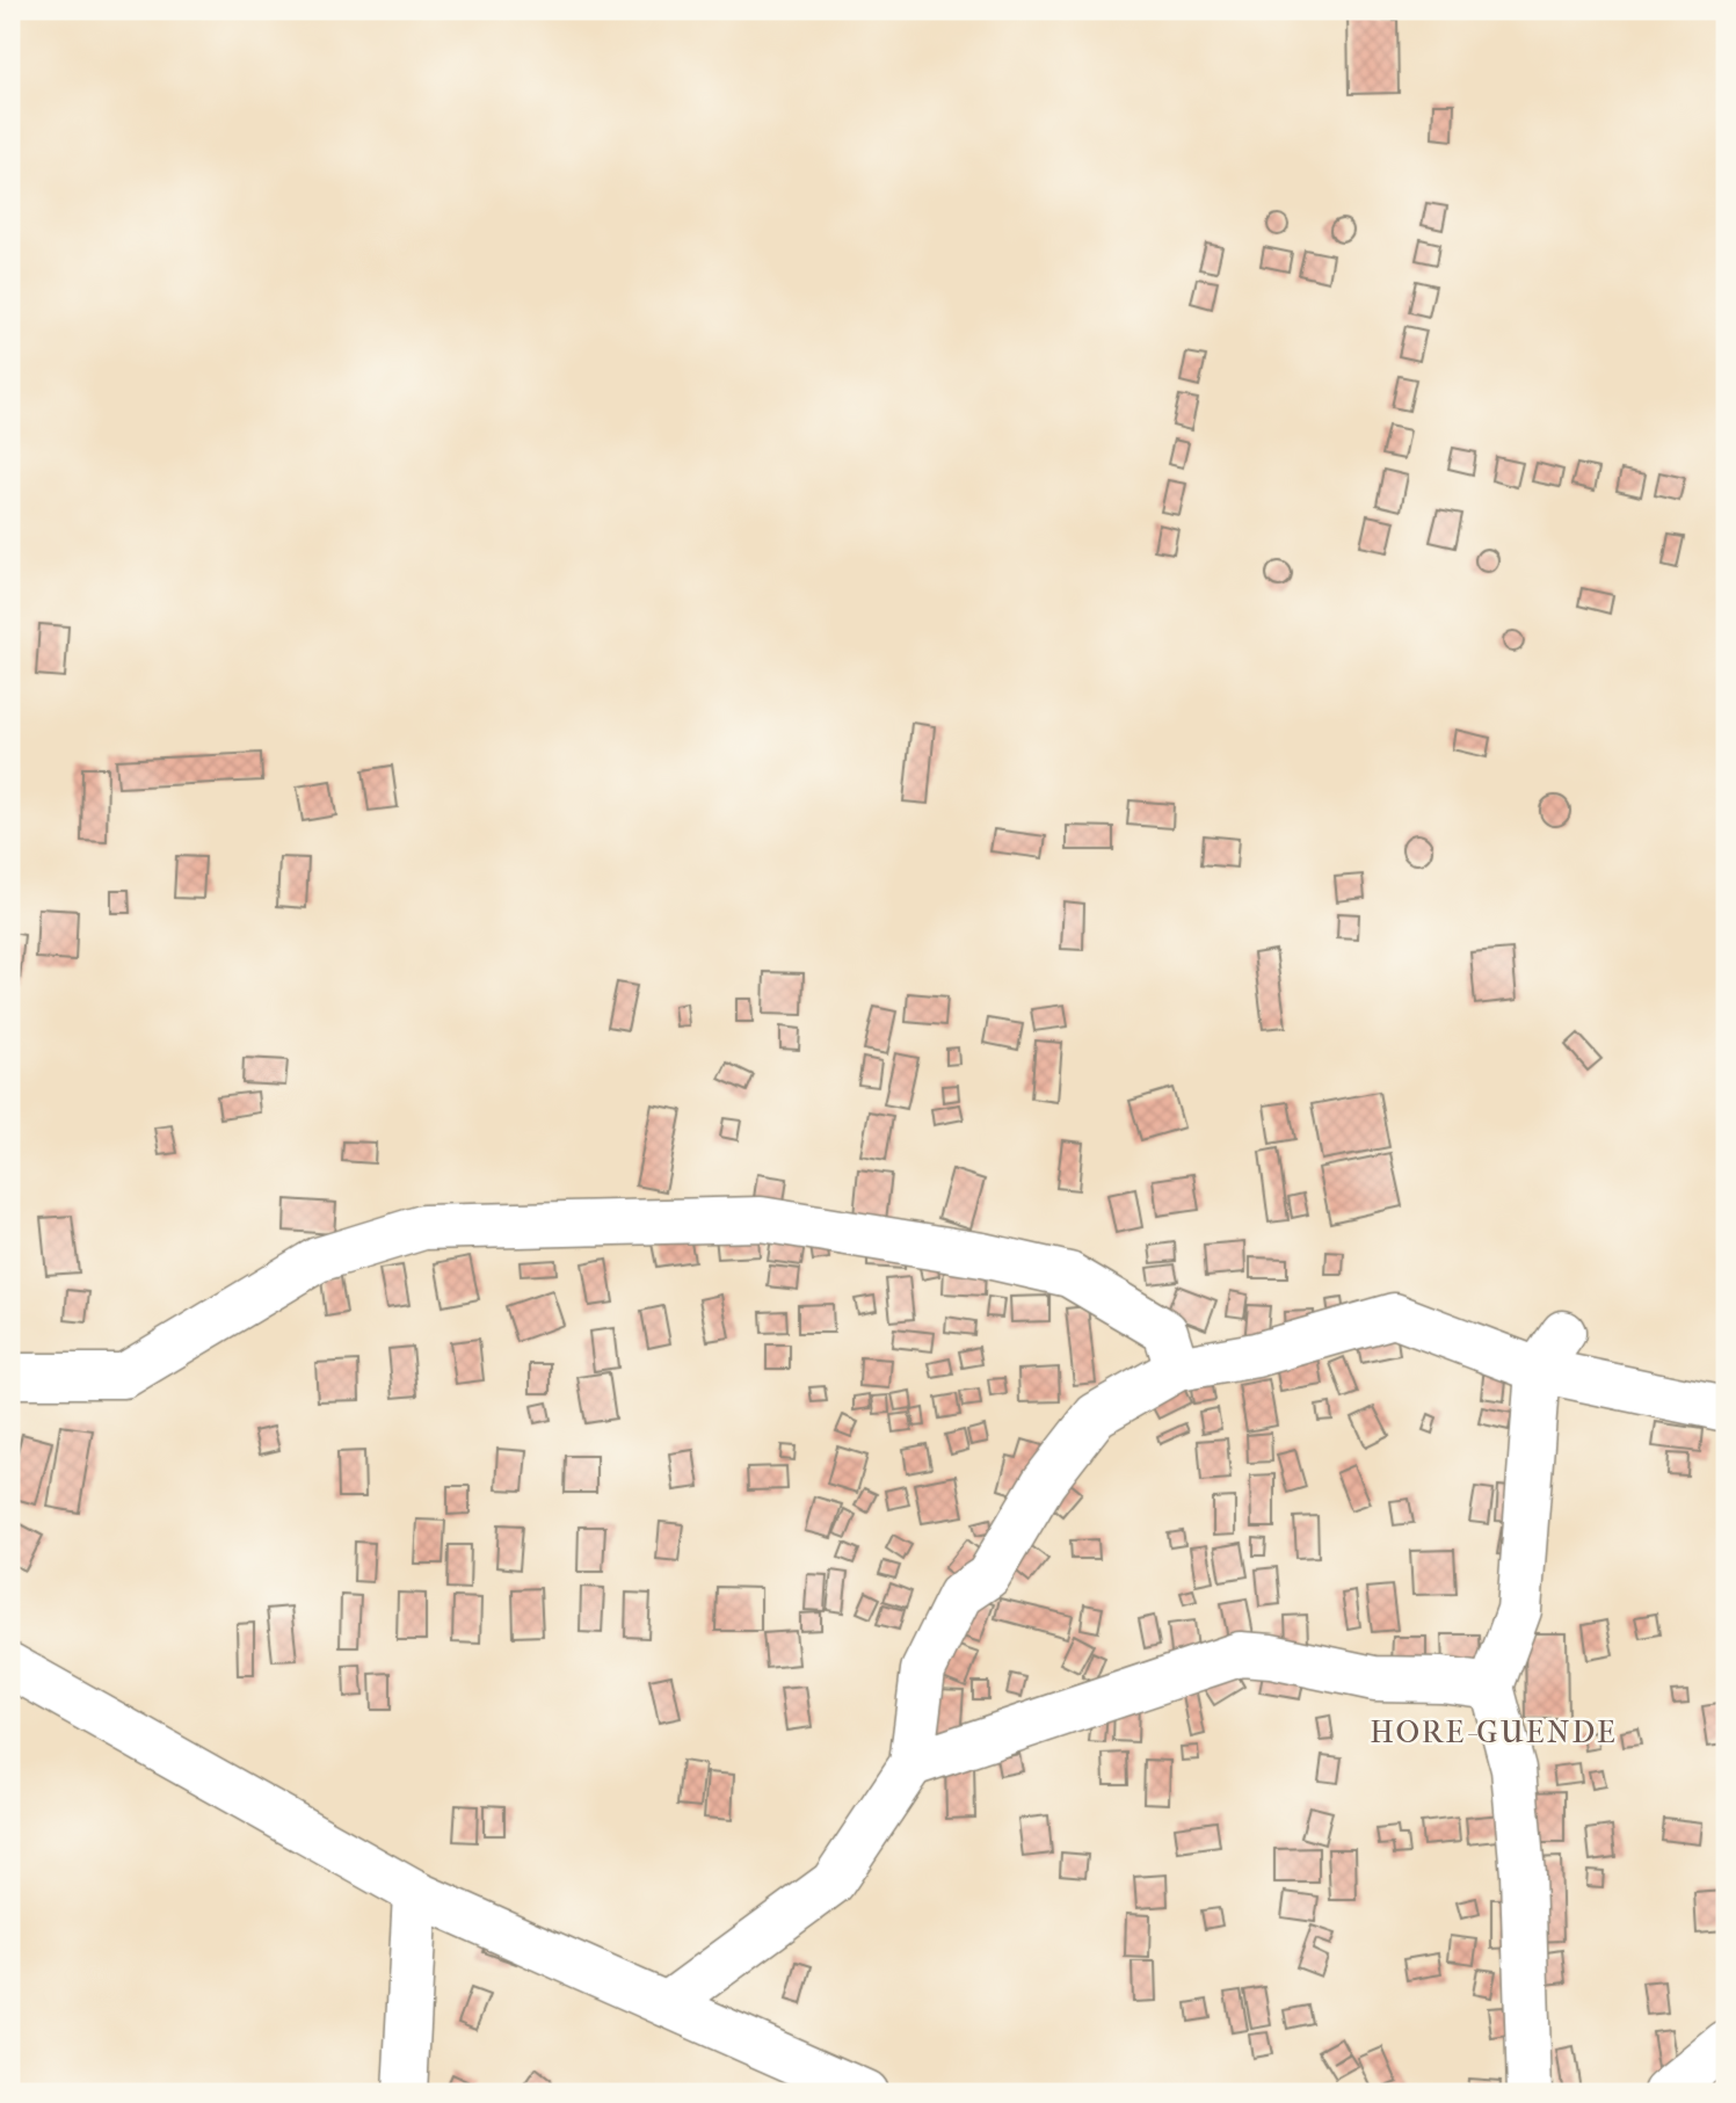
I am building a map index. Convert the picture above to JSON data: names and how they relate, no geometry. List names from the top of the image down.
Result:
{
  "districts": ["HORE-GUENDE"]
}
